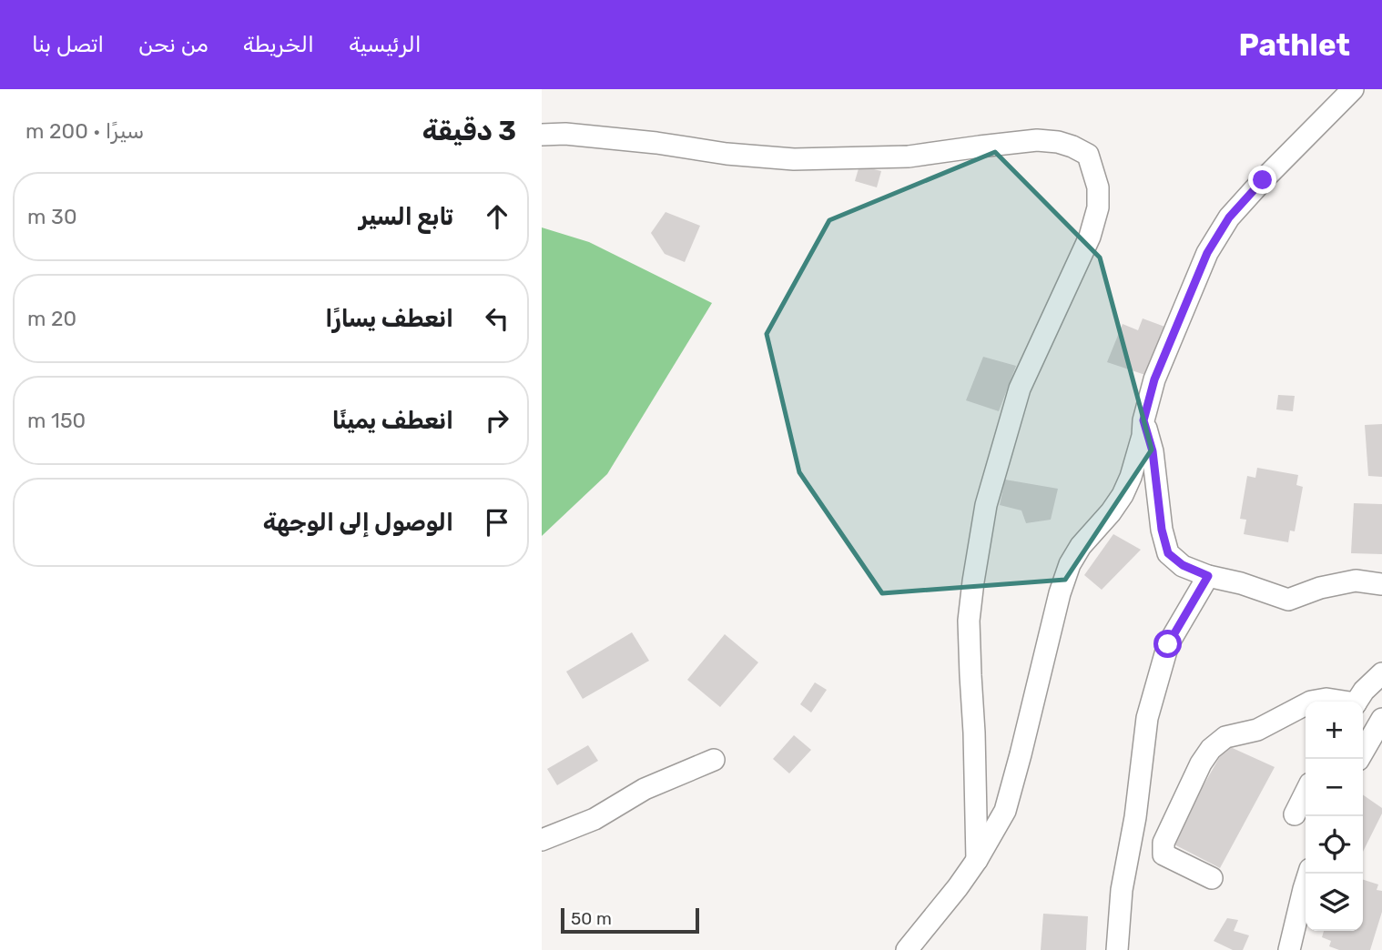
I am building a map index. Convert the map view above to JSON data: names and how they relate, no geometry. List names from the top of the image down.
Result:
{
  "scale_bar": "50 m",
  "page": {
    "header": "Pathlet",
    "nav": [
      "الرئيسية",
      "الخريطة",
      "من نحن",
      "اتصل بنا"
    ],
    "heading": ["3 دقيقة", "سيرًا · 200 m"],
    "list": [
      ["تابع السير", "30 m"],
      ["انعطف يسارًا", "20 m"],
      ["انعطف يمينًا", "150 m"],
      "الوصول إلى الوجهة"
    ],
    "map_buttons": ["+", "−"],
    "scale": "50 m"
  }
}
